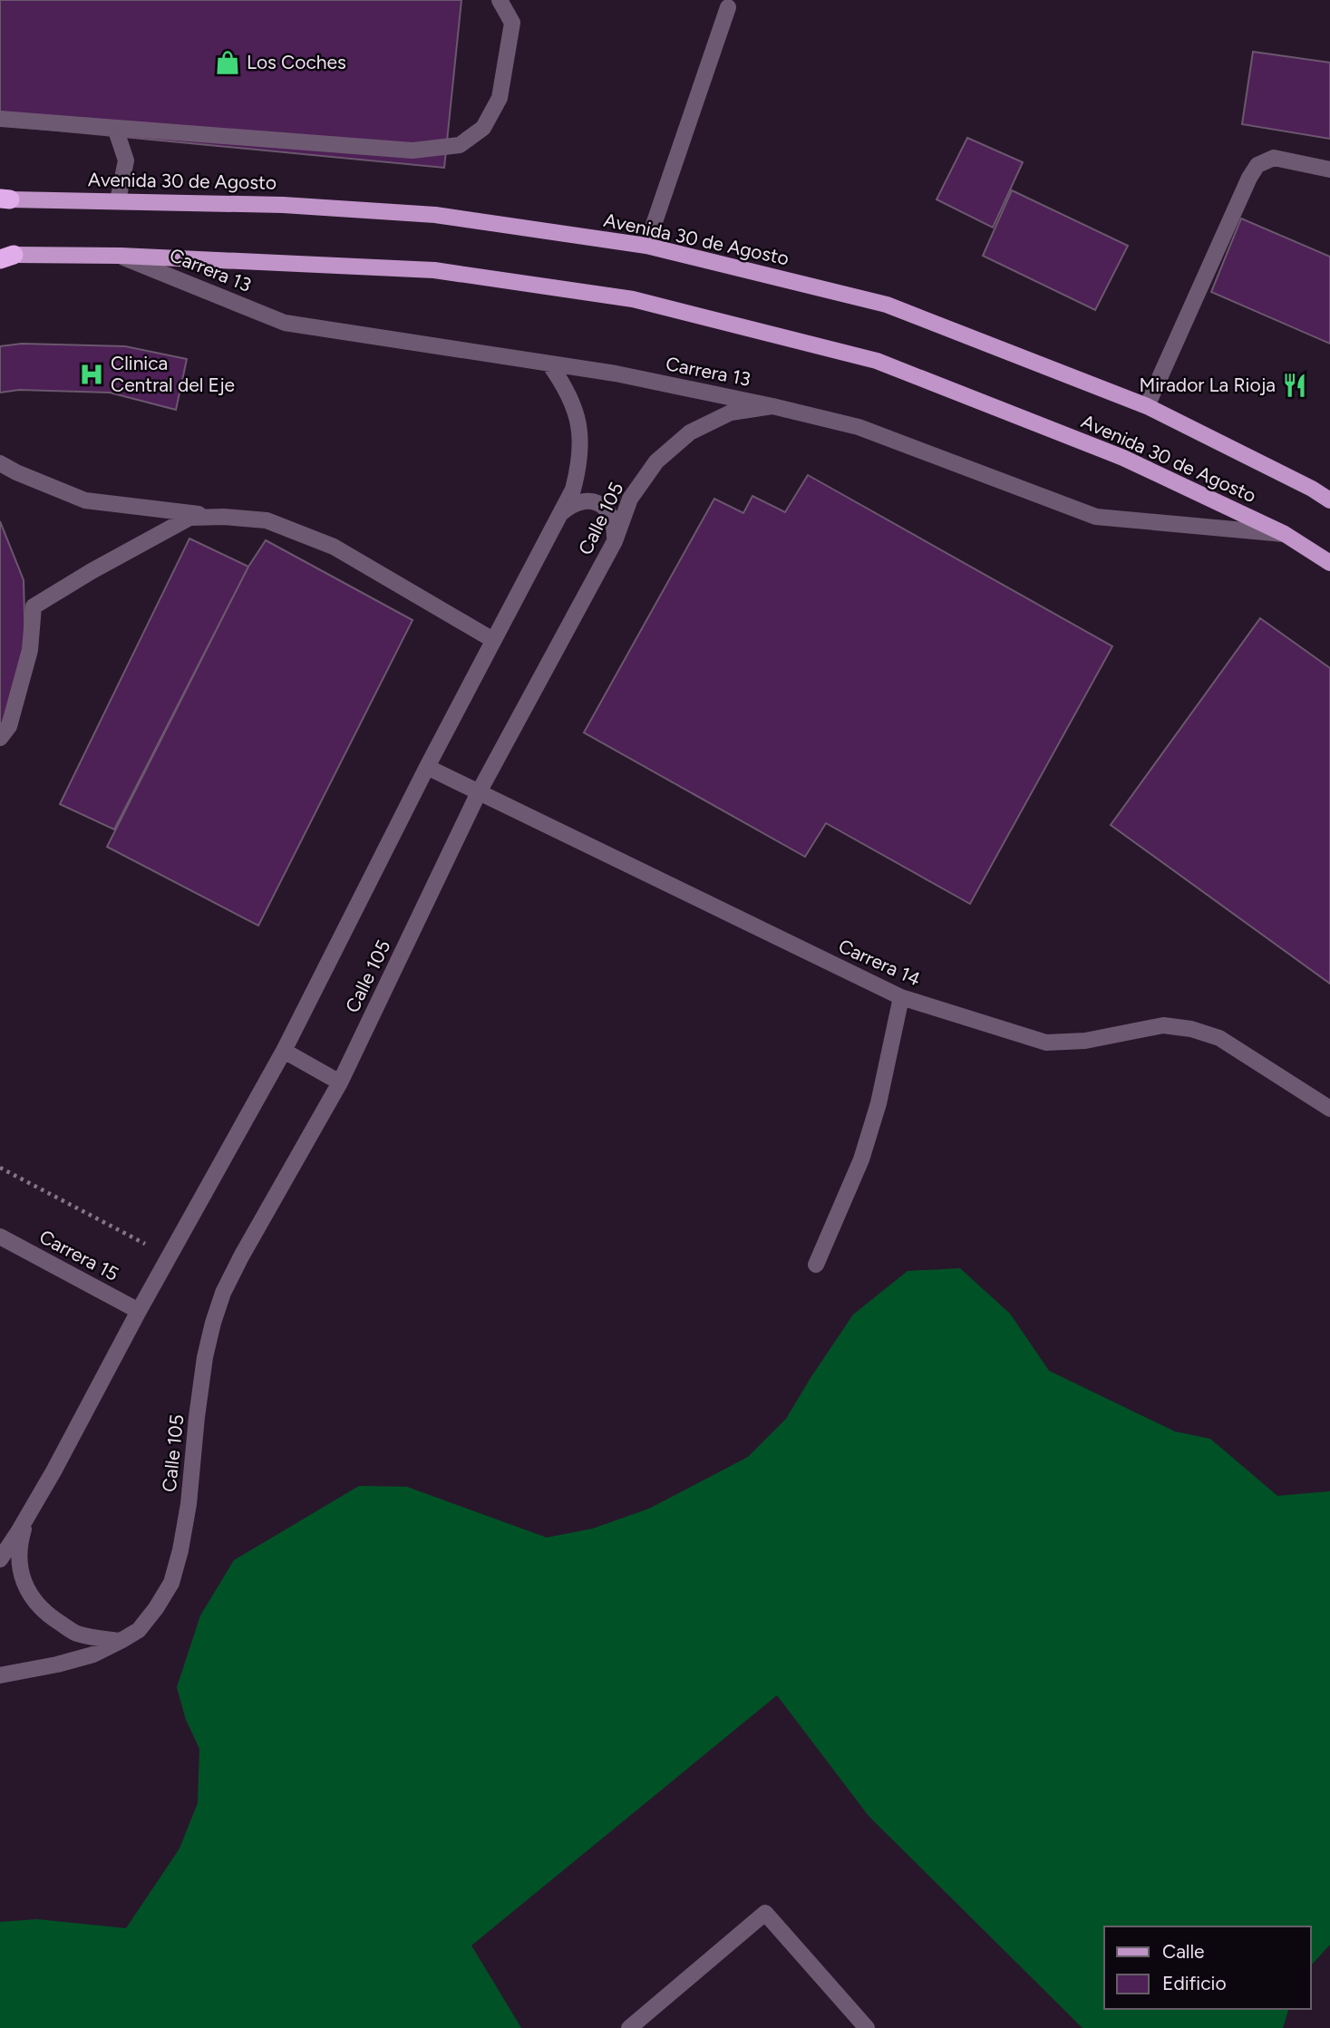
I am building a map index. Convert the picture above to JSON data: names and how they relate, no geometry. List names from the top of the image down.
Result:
{
  "streets": {
    "main road": ["Avenida 30 de Agosto"],
    "street": [
      "Carrera 13",
      "Calle 105",
      "Carrera 14",
      "Carrera 15"
    ]
  },
  "crossings": [
    ["Avenida 30 de Agosto", "Carrera 13"],
    ["Carrera 13", "Calle 105"],
    ["Calle 105", "Carrera 14"],
    ["Calle 105", "Carrera 15"]
  ],
  "places": {
    "shop": ["Los Coches"],
    "hospital": ["Clinica Central del Eje"],
    "restaurant": ["Mirador La Rioja"]
  },
  "legend": ["Calle", "Edificio"]
}
